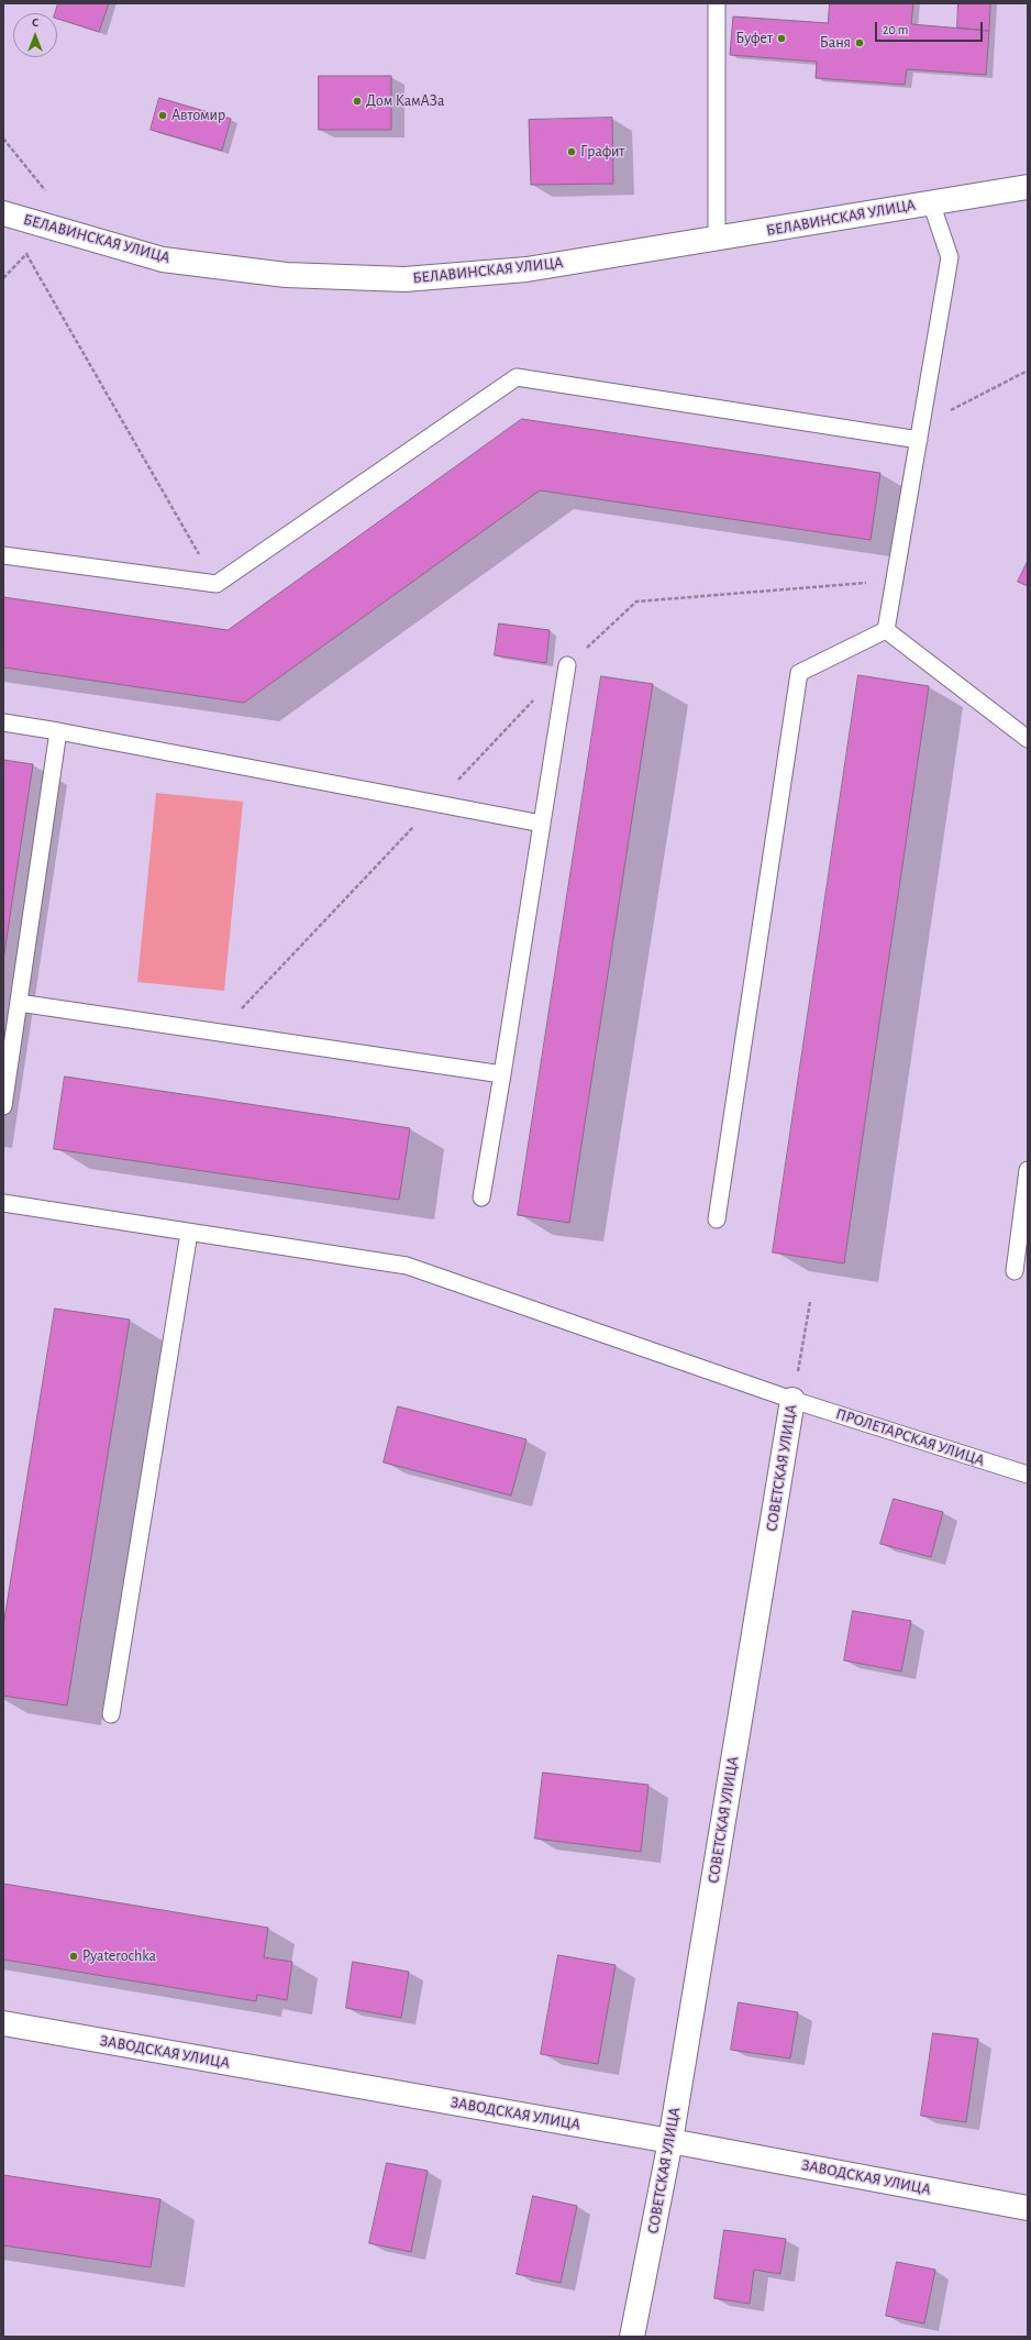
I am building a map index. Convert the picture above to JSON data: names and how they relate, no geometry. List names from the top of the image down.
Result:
{
  "streets": {
    "street": ["БЕЛАВИНСКАЯ УЛИЦА", "СОВЕТСКАЯ УЛИЦА", "ЗАВОДСКАЯ УЛИЦА"],
    "lane": ["ПРОЛЕТАРСКАЯ УЛИЦА"]
  },
  "crossings": [
    ["ПРОЛЕТАРСКАЯ УЛИЦА", "СОВЕТСКАЯ УЛИЦА"],
    ["СОВЕТСКАЯ УЛИЦА", "ЗАВОДСКАЯ УЛИЦА"]
  ],
  "places": [
    "Буфет",
    "Баня",
    "Дом КамАЗа",
    "Автомир",
    "Графит",
    "Pyaterochka"
  ],
  "scale_bar": "20 m",
  "north": "top"
}
